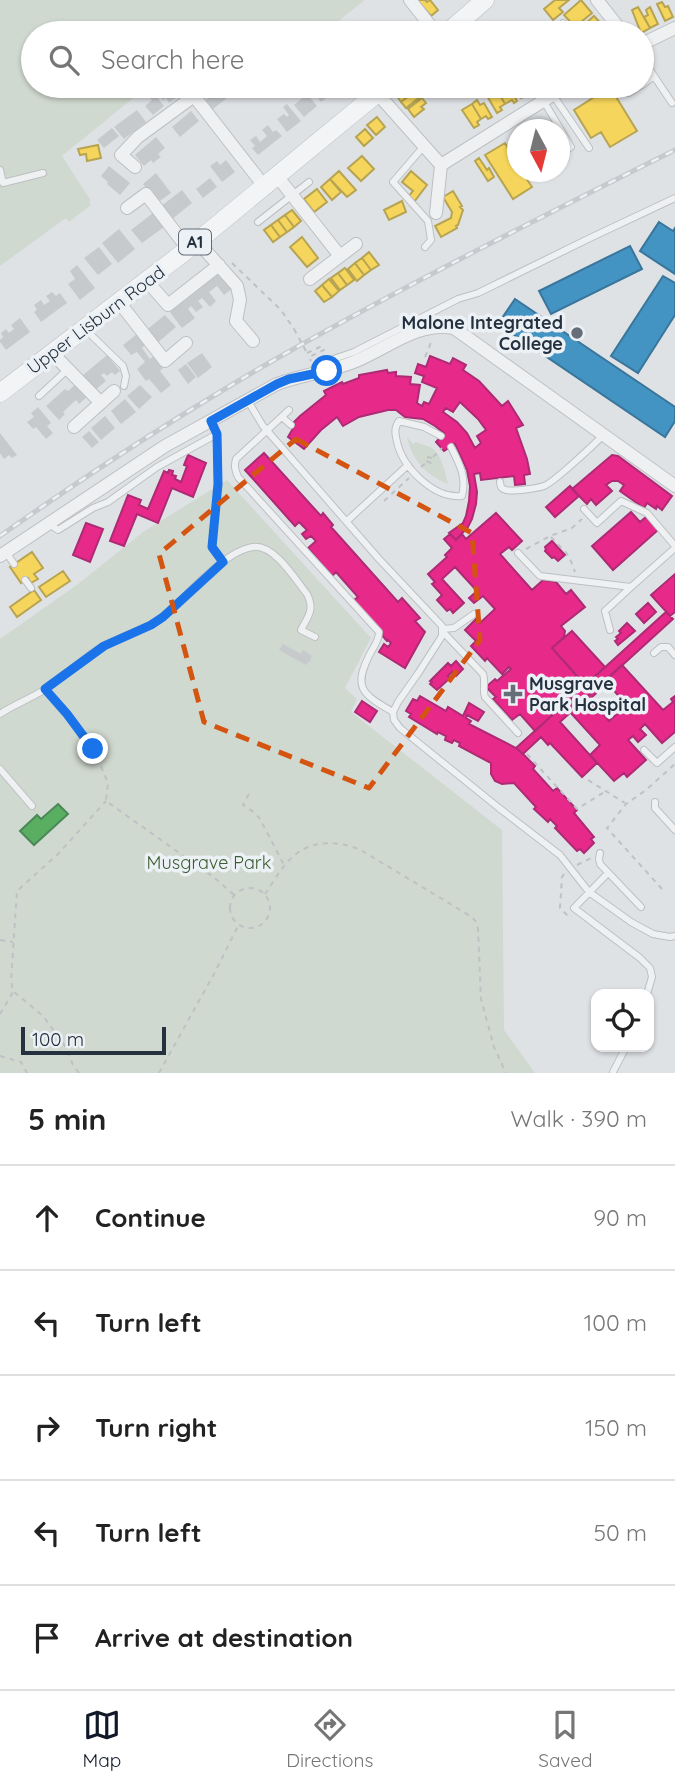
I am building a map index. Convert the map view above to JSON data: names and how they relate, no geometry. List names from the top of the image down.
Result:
{
  "streets": {
    "main road": ["A1", "Upper Lisburn Road"]
  },
  "parks": ["Musgrave Park"],
  "places": {
    "other": ["Malone Integrated College"],
    "health": ["Musgrave Park Hospital"]
  },
  "scale_bar": "100 m",
  "north": "bottom",
  "page": {
    "search": "Search here",
    "scale": "100 m",
    "heading": ["5 min", "Walk · 390 m"],
    "list": [
      ["Continue", "90 m"],
      ["Turn left", "100 m"],
      ["Turn right", "150 m"],
      ["Turn left", "50 m"],
      "Arrive at destination"
    ],
    "nav": ["Map", "Directions", "Saved"]
  }
}
